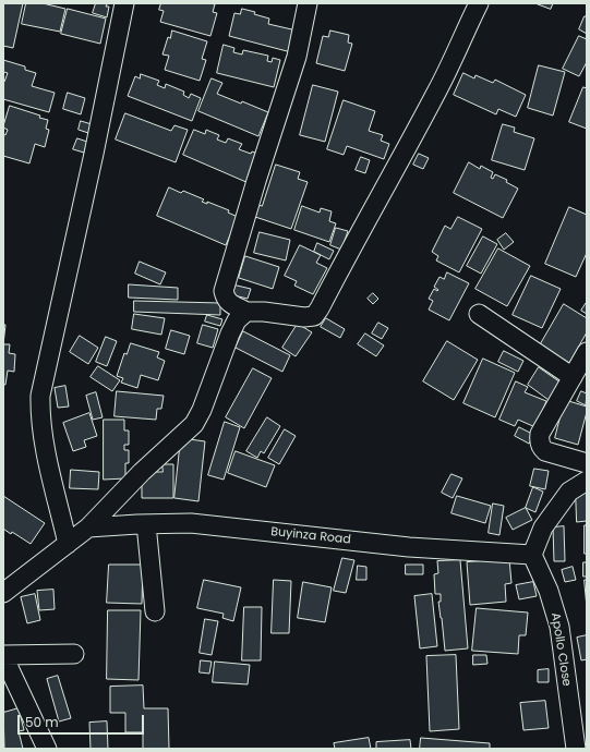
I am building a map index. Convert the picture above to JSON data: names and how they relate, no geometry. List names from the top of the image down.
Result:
{
  "streets": {
    "street": ["Buyinza Road", "Apollo Close"]
  },
  "crossings": [
    ["Buyinza Road", "Apollo Close"]
  ],
  "scale_bar": "50 m"
}
